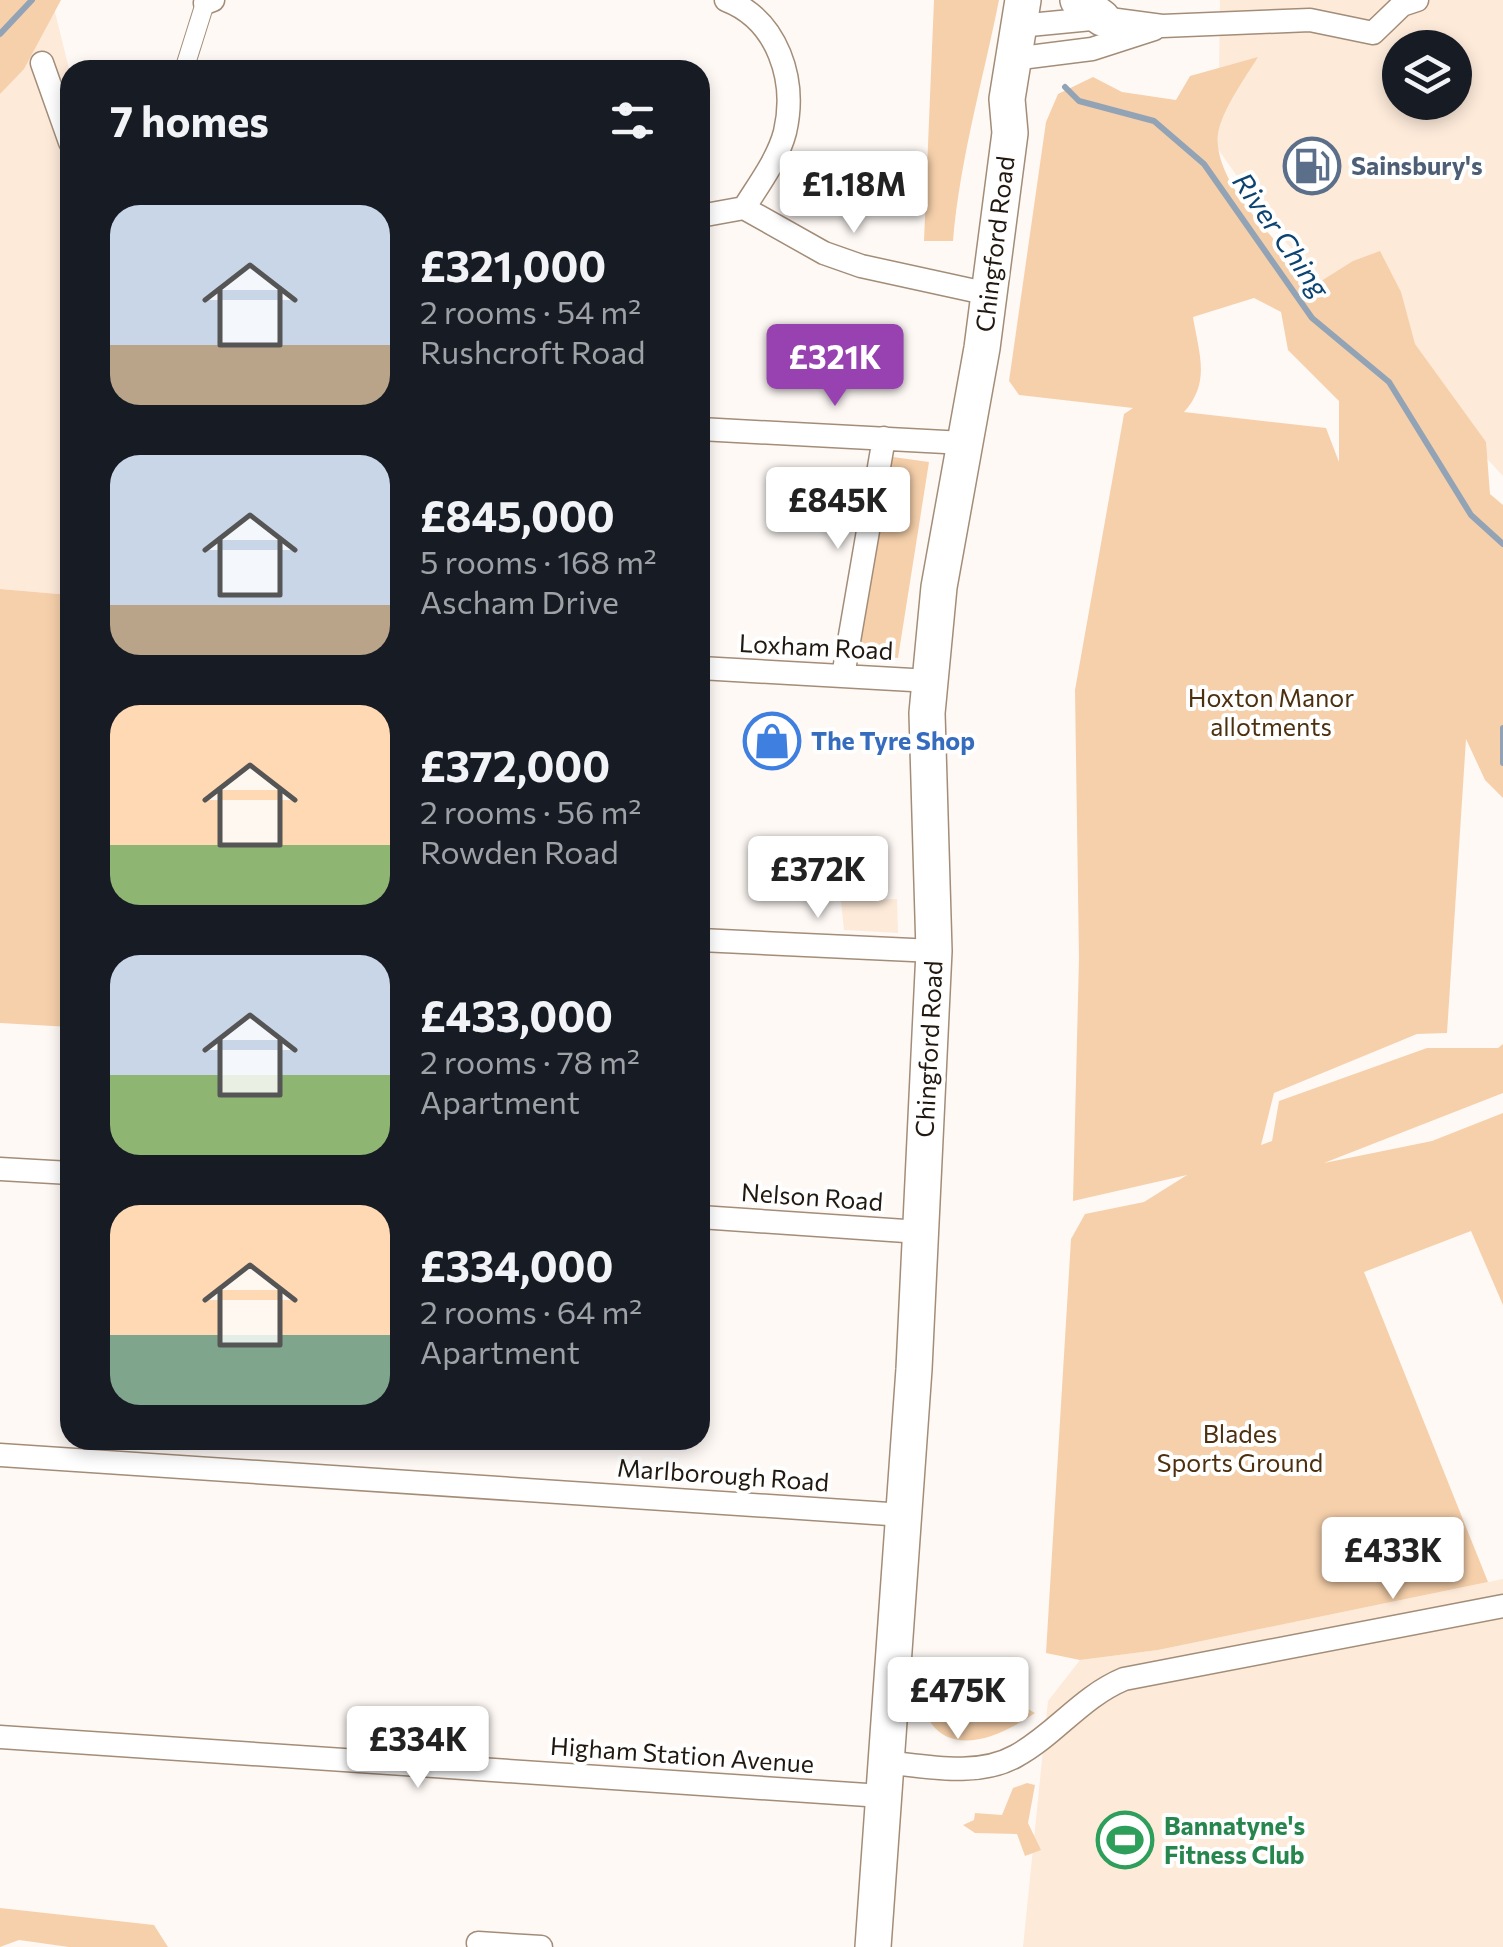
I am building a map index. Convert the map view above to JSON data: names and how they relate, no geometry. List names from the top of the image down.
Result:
{
  "streets": {
    "main road": ["Chingford Road"],
    "street": [
      "Loxham Road",
      "Nelson Road",
      "Marlborough Road",
      "Higham Station Avenue"
    ]
  },
  "crossings": [
    ["Chingford Road", "Loxham Road"],
    ["Chingford Road", "Nelson Road"],
    ["Chingford Road", "Marlborough Road"],
    ["Chingford Road", "Higham Station Avenue"]
  ],
  "water": ["River Ching"],
  "parks": ["Hoxton Manor allotments", "Blades Sports Ground"],
  "places": {
    "fuel station": ["Sainsbury's"],
    "shop": ["The Tyre Shop"],
    "sports": ["Bannatyne's Fitness Club"]
  },
  "page": {
    "heading": "7 homes",
    "price": [
      "£1.18M",
      "£321K",
      "£845K",
      "£372K",
      "£433K",
      "£475K",
      "£334K"
    ],
    "list": [
      {
        "name": "£321,000",
        "note": "2 rooms · 54 m² · Rushcroft Road"
      },
      {
        "name": "£845,000",
        "note": "5 rooms · 168 m² · Ascham Drive"
      },
      {
        "name": "£372,000",
        "note": "2 rooms · 56 m² · Rowden Road"
      },
      {
        "name": "£433,000",
        "note": "2 rooms · 78 m² · Apartment"
      },
      {
        "name": "£334,000",
        "note": "2 rooms · 64 m² · Apartment"
      }
    ]
  }
}
